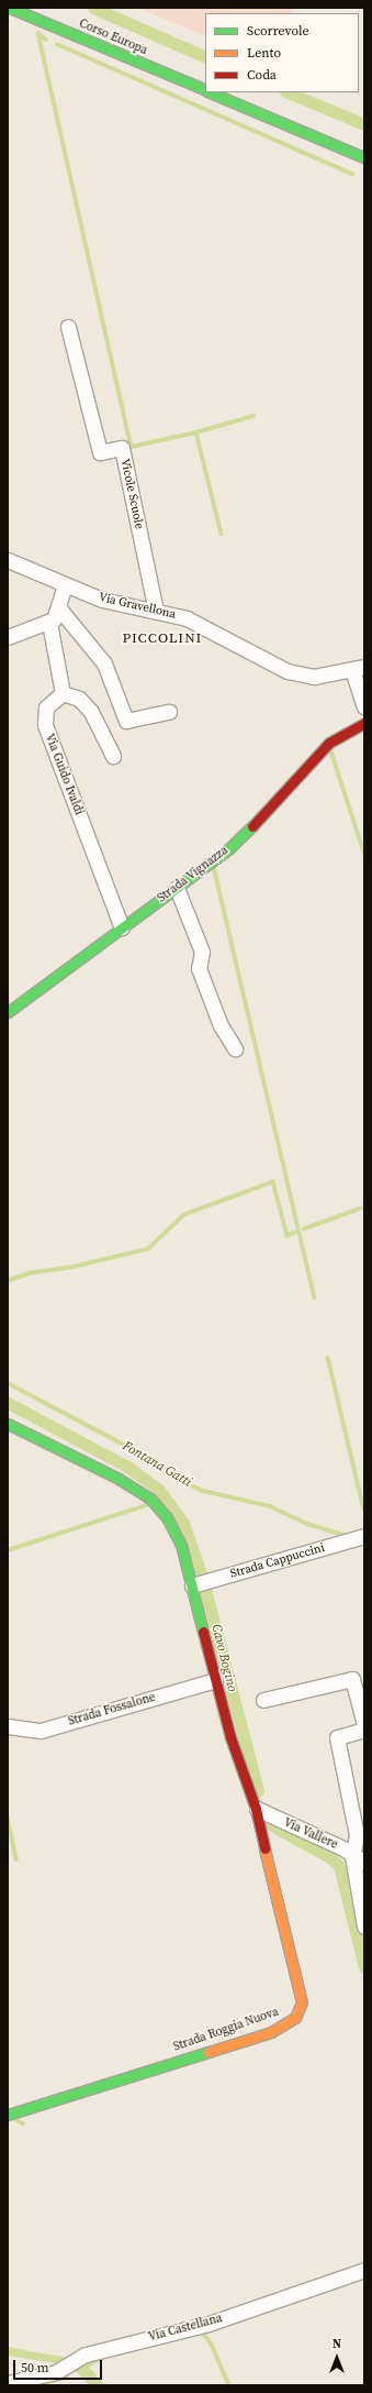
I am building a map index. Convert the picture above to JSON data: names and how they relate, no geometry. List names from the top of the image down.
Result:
{
  "streets": {
    "street": [
      "Corso Europa",
      "Vicole Scuole",
      "Via Gravellona",
      "Via Guido Ivaldi",
      "Strada Vignazza",
      "Strada Cappuccini",
      "Strada Fossalone",
      "Via Vallere",
      "Strada Roggia Nuova",
      "Via Castellana"
    ]
  },
  "crossings": [
    ["Vicole Scuole", "Via Gravellona"],
    ["Via Guido Ivaldi", "Strada Vignazza"],
    ["Strada Cappuccini", "Strada Roggia Nuova"],
    ["Strada Fossalone", "Strada Roggia Nuova"],
    ["Via Vallere", "Strada Roggia Nuova"]
  ],
  "districts": ["PICCOLINI"],
  "water": ["Fontana Gatti", "Cavo Bogino"],
  "legend": ["Scorrevole", "Lento", "Coda"],
  "scale_bar": "50 m",
  "north": "top"
}
